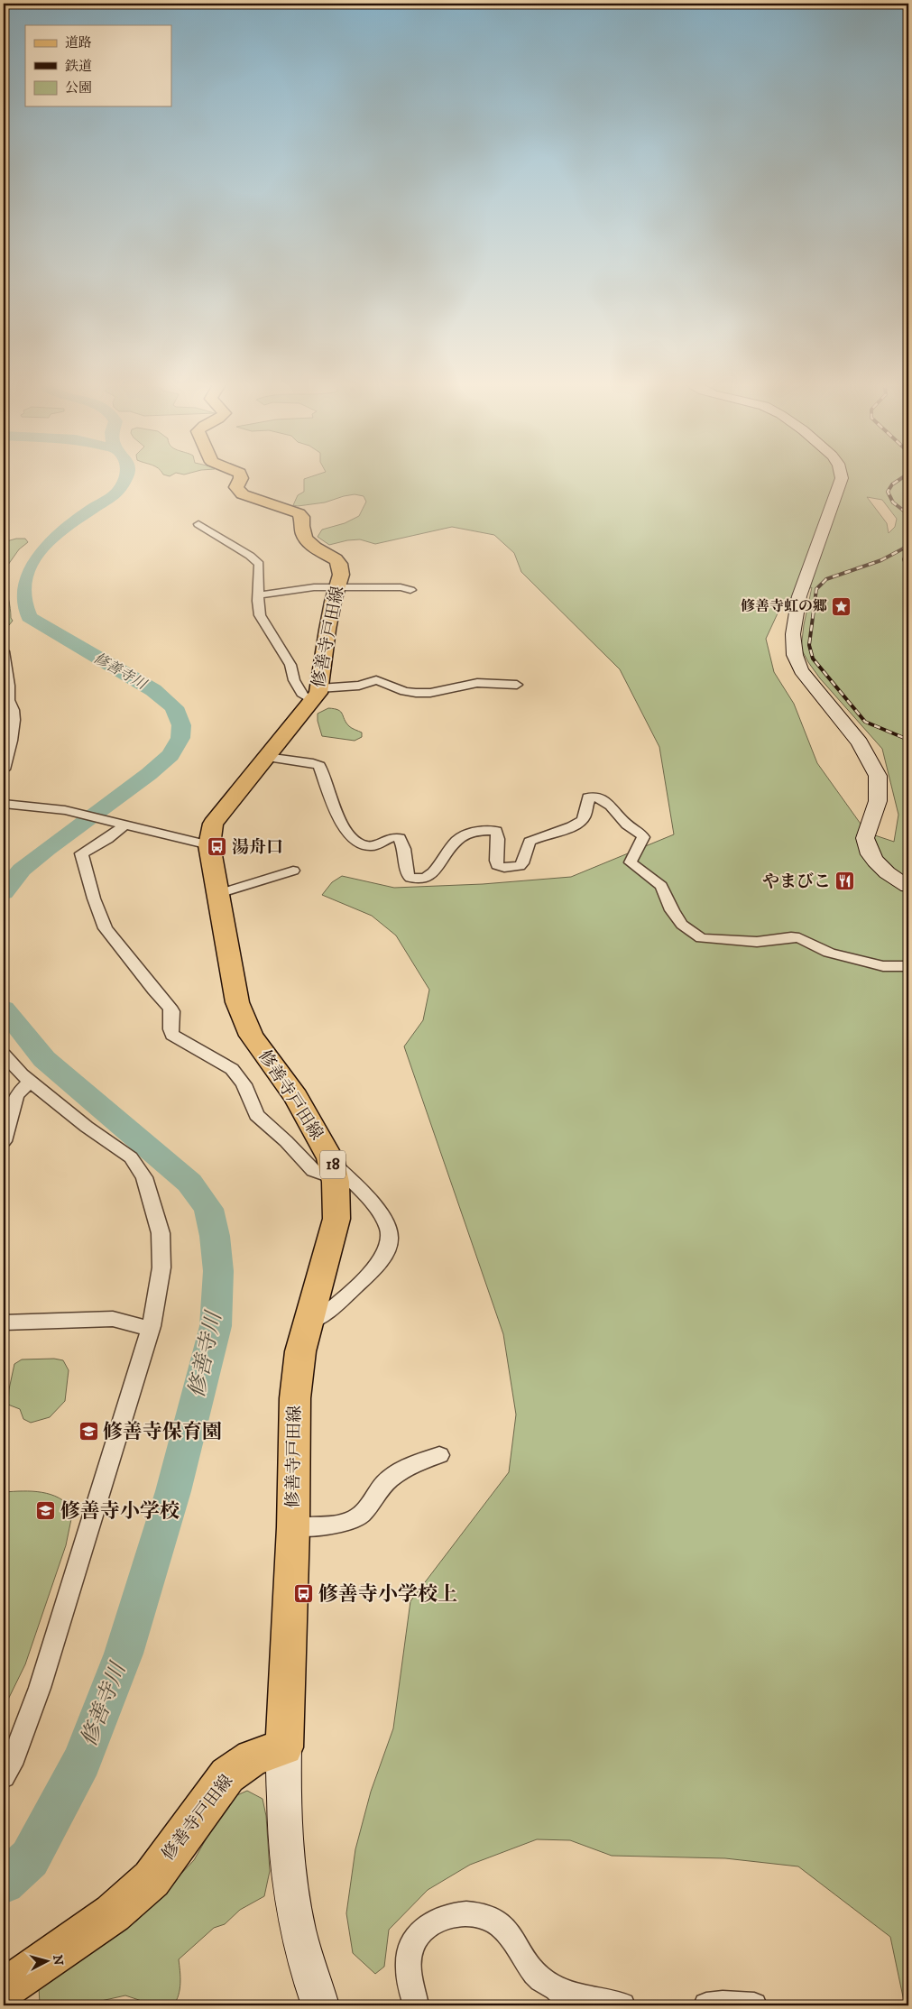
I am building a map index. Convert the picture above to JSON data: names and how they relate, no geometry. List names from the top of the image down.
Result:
{
  "streets": {
    "main road": ["修善寺戸田線", "18"]
  },
  "water": ["修善寺川"],
  "places": {
    "place": ["修善寺虹の郷"],
    "bus stop": ["湯舟口", "修善寺小学校上"],
    "restaurant": ["やまびこ"],
    "school or university": ["修善寺保育園", "修善寺小学校"]
  },
  "legend": ["道路", "鉄道", "公園"],
  "north": "right"
}
